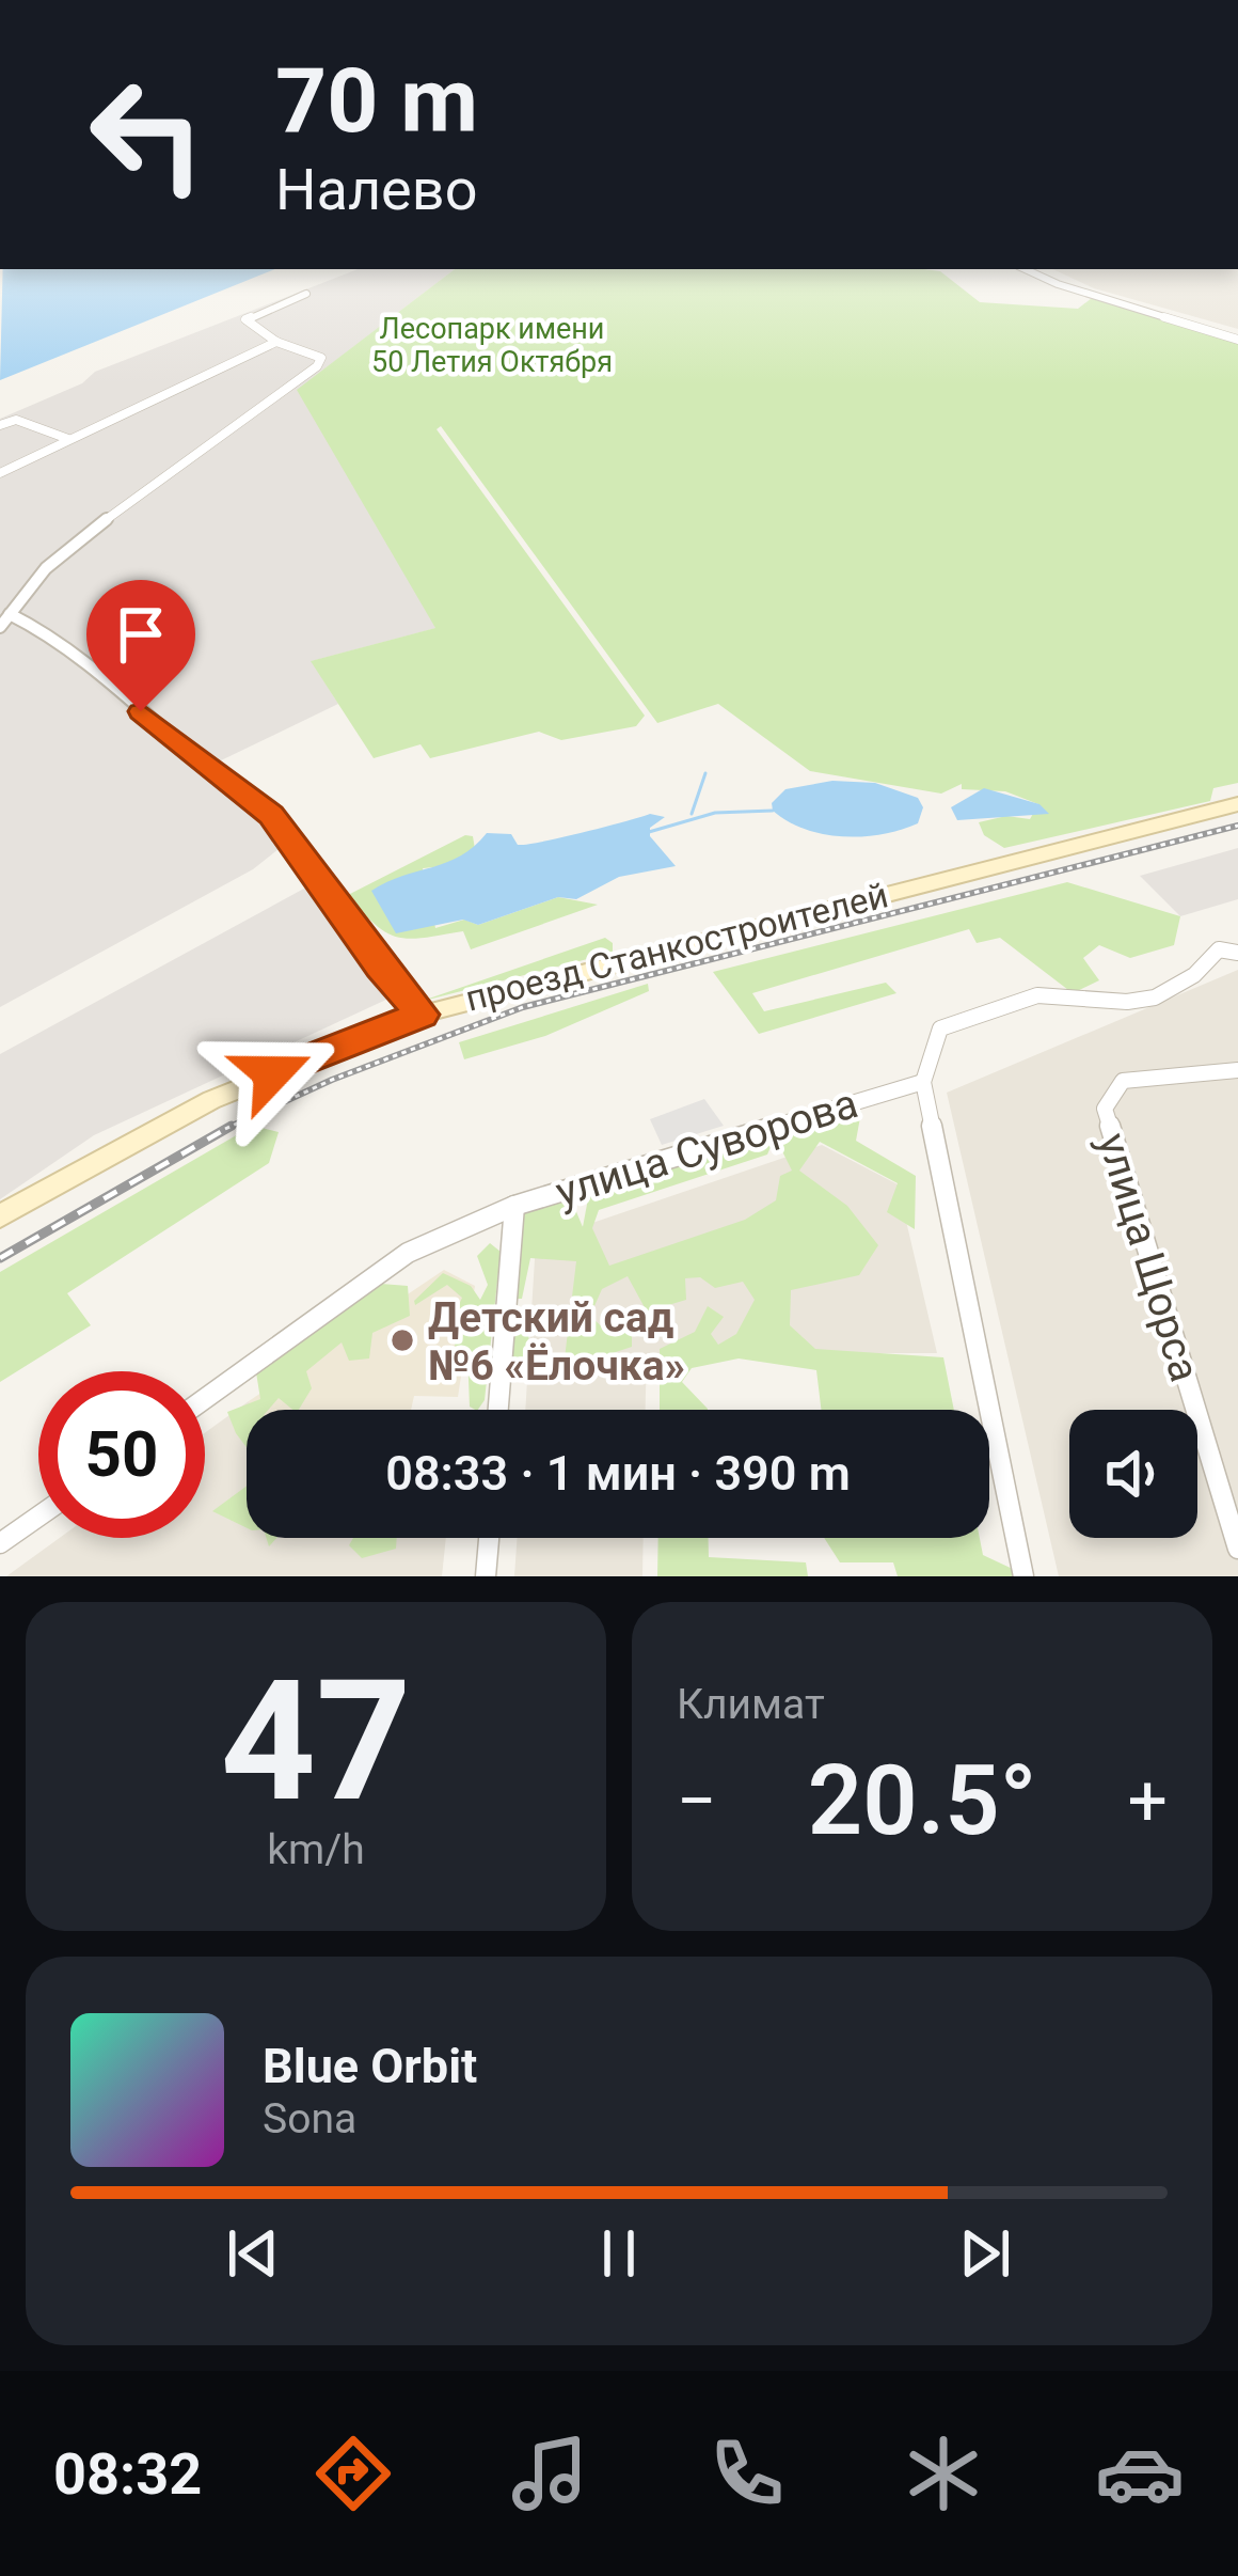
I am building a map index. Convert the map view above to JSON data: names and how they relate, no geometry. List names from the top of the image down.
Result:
{
  "streets": {
    "main road": ["проезд Станкостроителей"],
    "street": ["улица Суворова", "улица Щорса"]
  },
  "parks": ["Лесопарк имени 50 Летия Октября"],
  "places": ["Детский сад №6 «Ёлочка»"],
  "page": {
    "turn": ["70 m", "Налево"],
    "limit": "50",
    "trip": "08:33 · 1 мин · 390 m",
    "tile": [
      ["47", "km/h"],
      "Климат"
    ],
    "heat": ["−", "20.5°", "+"],
    "song": ["Blue Orbit", "Sona"],
    "tabs": "08:32"
  }
}
